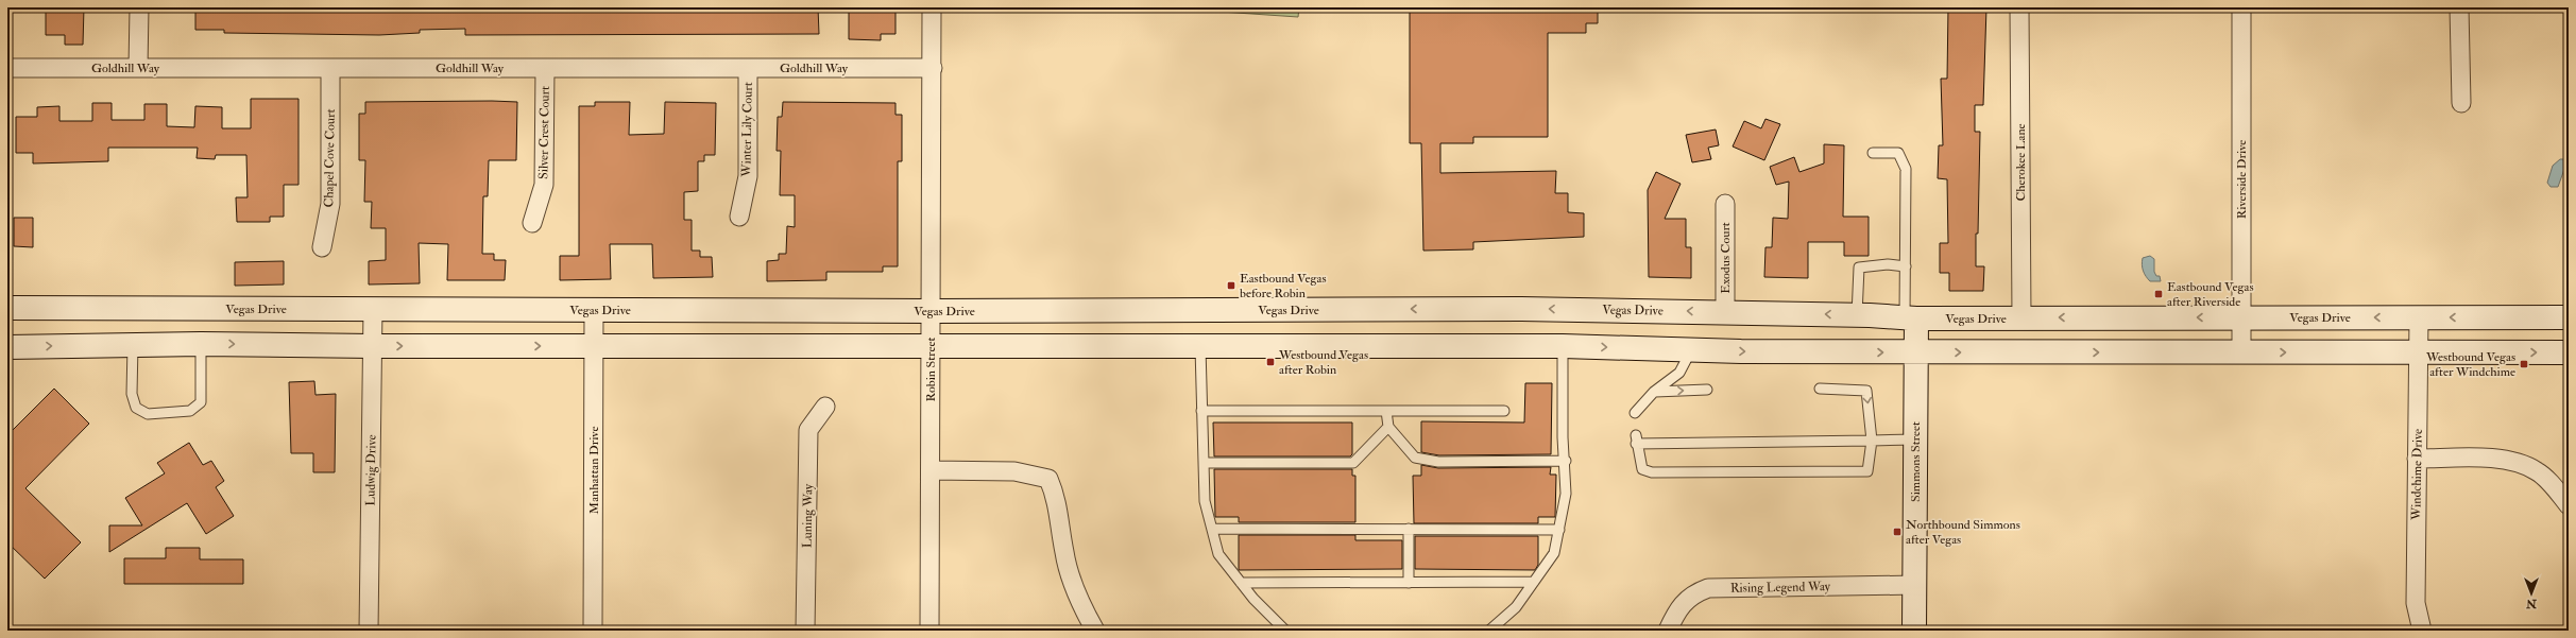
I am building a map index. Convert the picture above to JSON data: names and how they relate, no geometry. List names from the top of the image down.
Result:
{
  "streets": {
    "main road": ["Vegas Drive", "Simmons Street"],
    "street": [
      "Goldhill Way",
      "Winter Lily Court",
      "Silver Crest Court",
      "Chapel Cove Court",
      "Cherokee Lane",
      "Riverside Drive",
      "Exodus Court",
      "Robin Street",
      "Ludwig Drive",
      "Manhattan Drive",
      "Windchime Drive",
      "Luning Way",
      "Rising Legend Way"
    ]
  },
  "crossings": [
    ["Goldhill Way", "Winter Lily Court"],
    ["Goldhill Way", "Silver Crest Court"],
    ["Goldhill Way", "Chapel Cove Court"],
    ["Goldhill Way", "Robin Street"],
    ["Cherokee Lane", "Vegas Drive"],
    ["Riverside Drive", "Vegas Drive"],
    ["Exodus Court", "Vegas Drive"],
    ["Vegas Drive", "Robin Street"],
    ["Vegas Drive", "Simmons Street"],
    ["Vegas Drive", "Ludwig Drive"],
    ["Vegas Drive", "Manhattan Drive"],
    ["Vegas Drive", "Windchime Drive"],
    ["Simmons Street", "Rising Legend Way"]
  ],
  "places": {
    "transit": [
      "Eastbound Vegas before Robin",
      "Eastbound Vegas after Riverside",
      "Westbound Vegas after Robin",
      "Westbound Vegas after Windchime",
      "Northbound Simmons after Vegas"
    ]
  },
  "north": "bottom"
}
